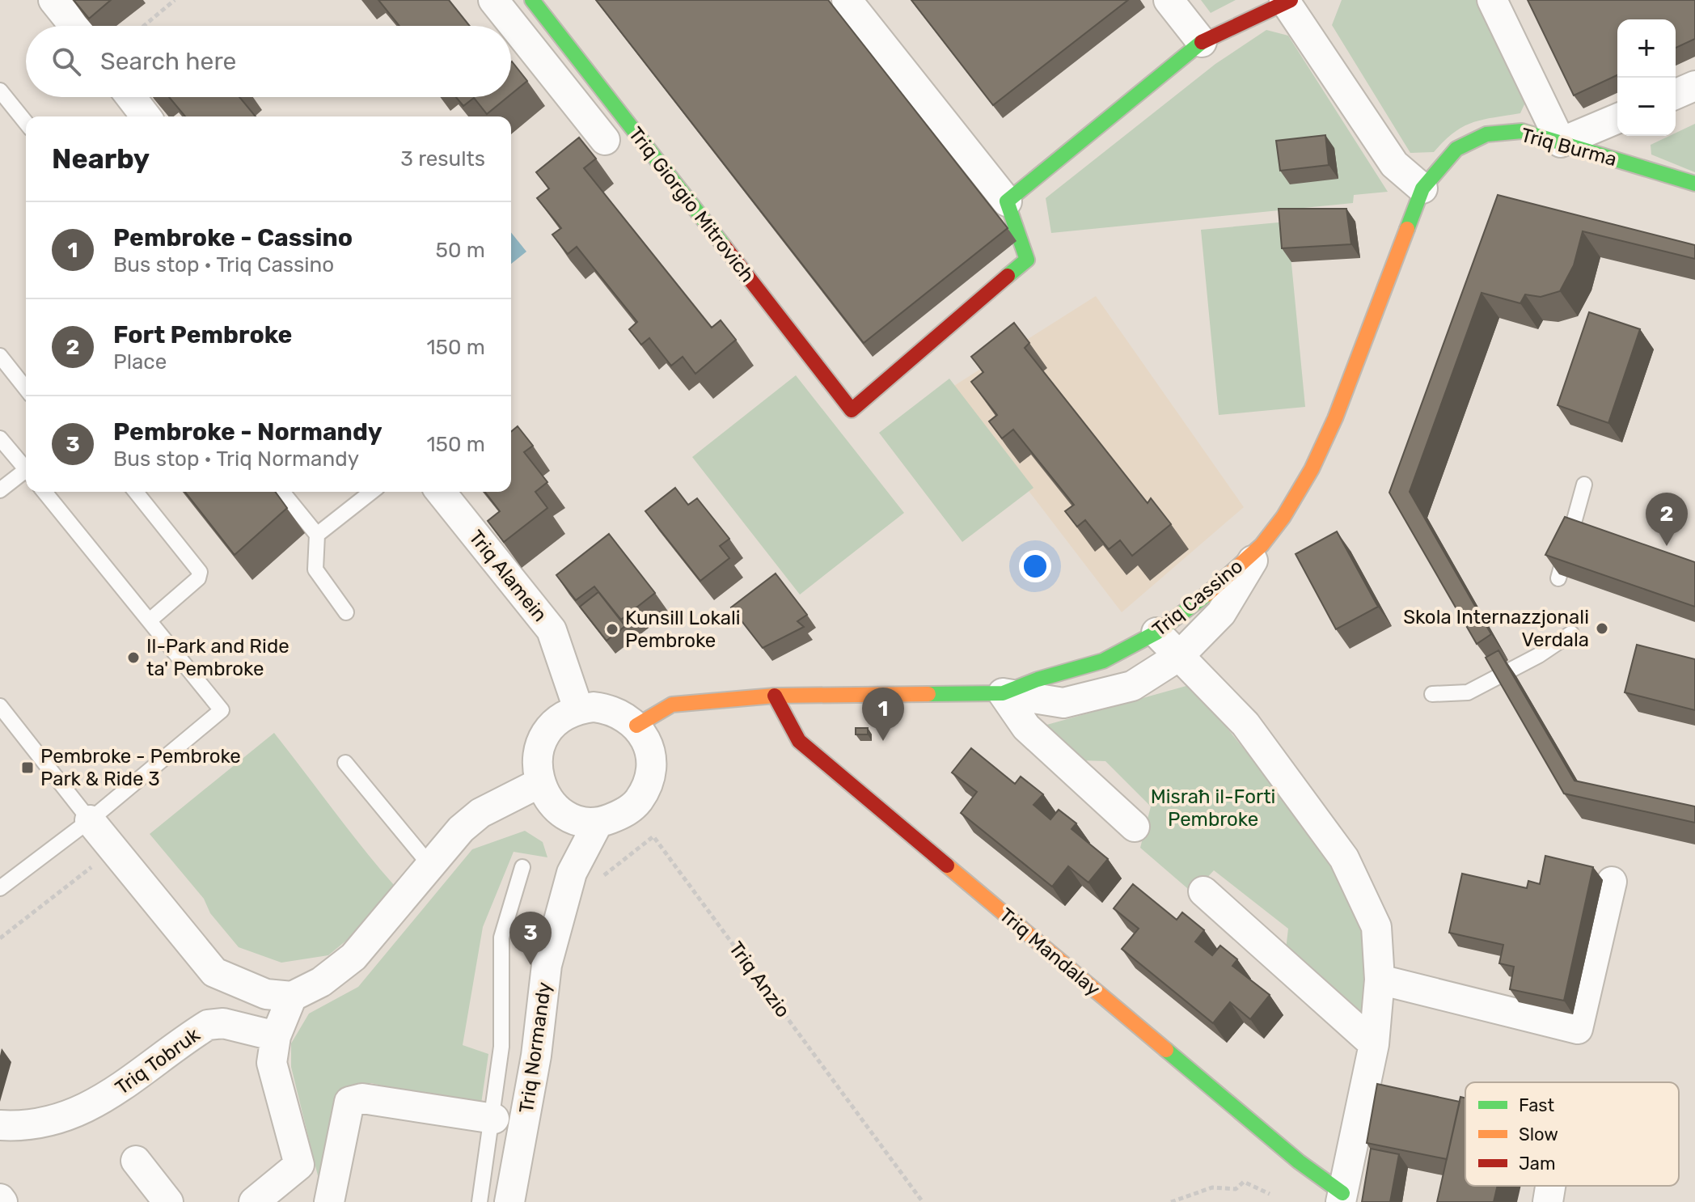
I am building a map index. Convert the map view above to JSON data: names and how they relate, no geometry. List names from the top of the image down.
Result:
{
  "streets": {
    "street": [
      "Triq Burma",
      "Triq Giorgio Mitrovich",
      "Triq Alamein",
      "Triq Cassino",
      "Triq Mandalay",
      "Triq Normandy",
      "Triq Tobruk"
    ],
    "path": ["Triq Anzio"]
  },
  "crossings": [
    ["Triq Burma", "Triq Cassino"],
    ["Triq Alamein", "Triq Cassino"],
    ["Triq Alamein", "Triq Normandy"],
    ["Triq Cassino", "Triq Mandalay"],
    ["Triq Cassino", "Triq Normandy"],
    ["Triq Anzio", "Triq Normandy"]
  ],
  "parks": ["Misraħ il-Forti Pembroke"],
  "places": {
    "other": ["Skola Internazzjonali Verdala", "Kunsill Lokali Pembroke", "Il-Park and Ride ta' Pembroke"],
    "transit": ["Pembroke - Pembroke Park & Ride 3"]
  },
  "legend": ["Fast", "Slow", "Jam"],
  "page": {
    "map_buttons": ["+", "−"],
    "search": "Search here",
    "heading": ["Nearby", "3 results"],
    "list": [
      {
        "mark": "1",
        "name": "Pembroke - Cassino",
        "note": "Bus stop · Triq Cassino",
        "value": "50 m"
      },
      {
        "mark": "2",
        "name": "Fort Pembroke",
        "note": "Place",
        "value": "150 m"
      },
      {
        "mark": "3",
        "name": "Pembroke - Normandy",
        "note": "Bus stop · Triq Normandy",
        "value": "150 m"
      }
    ],
    "pins": ["2", "1", "3"]
  }
}
